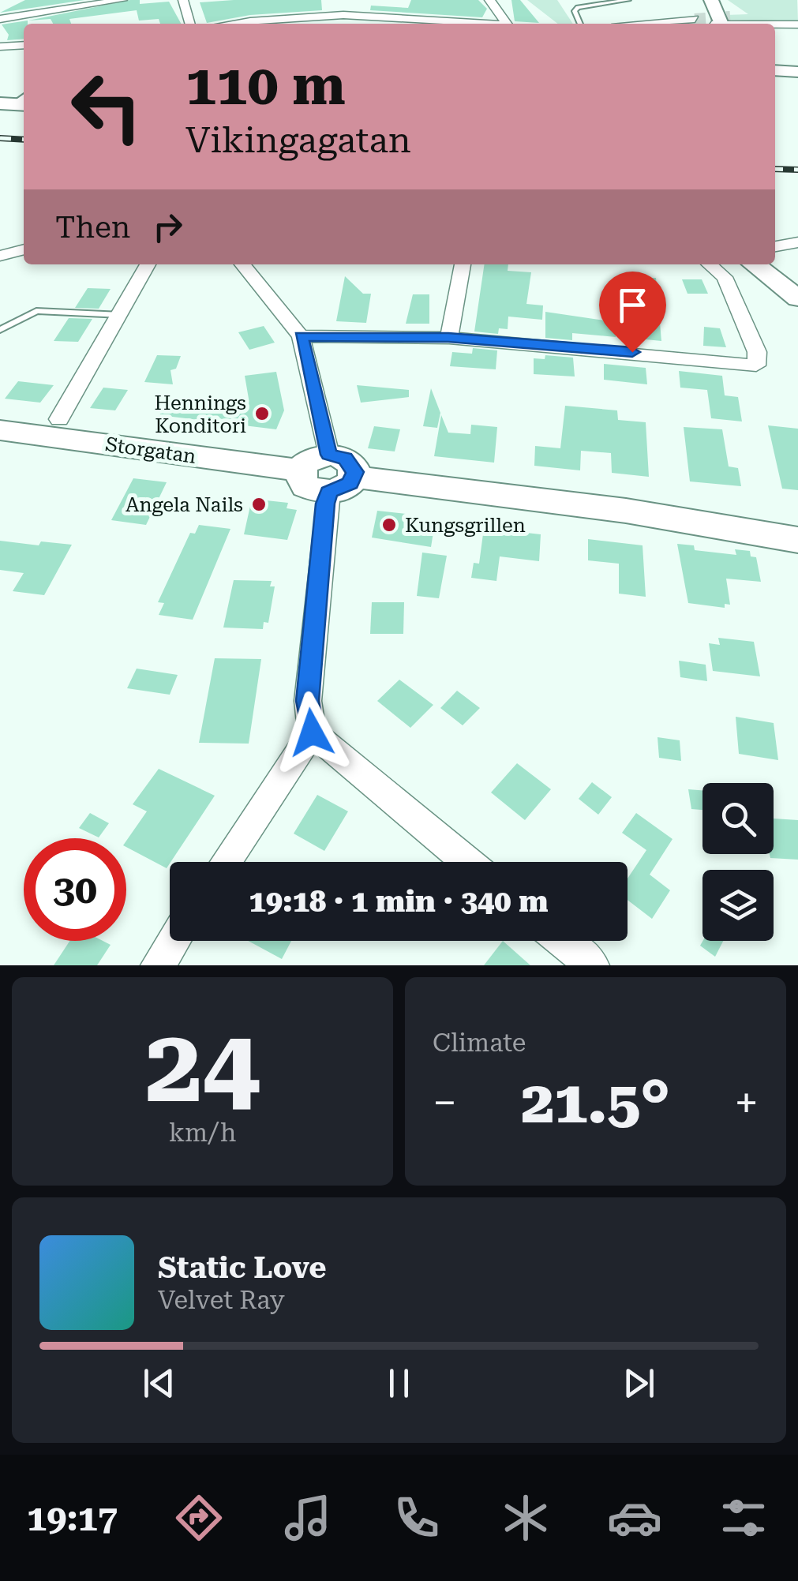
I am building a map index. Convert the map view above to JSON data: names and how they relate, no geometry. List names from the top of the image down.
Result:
{
  "streets": {
    "main road": ["Storgatan"]
  },
  "places": ["Hennings Konditori", "Angela Nails", "Kungsgrillen"],
  "page": {
    "turn": ["110 m", "Vikingagatan"],
    "then": "Then",
    "limit": "30",
    "trip": "19:18 · 1 min · 340 m",
    "tile": [
      ["24", "km/h"],
      "Climate"
    ],
    "heat": ["−", "21.5°", "+"],
    "song": ["Static Love", "Velvet Ray"],
    "tabs": "19:17"
  }
}
